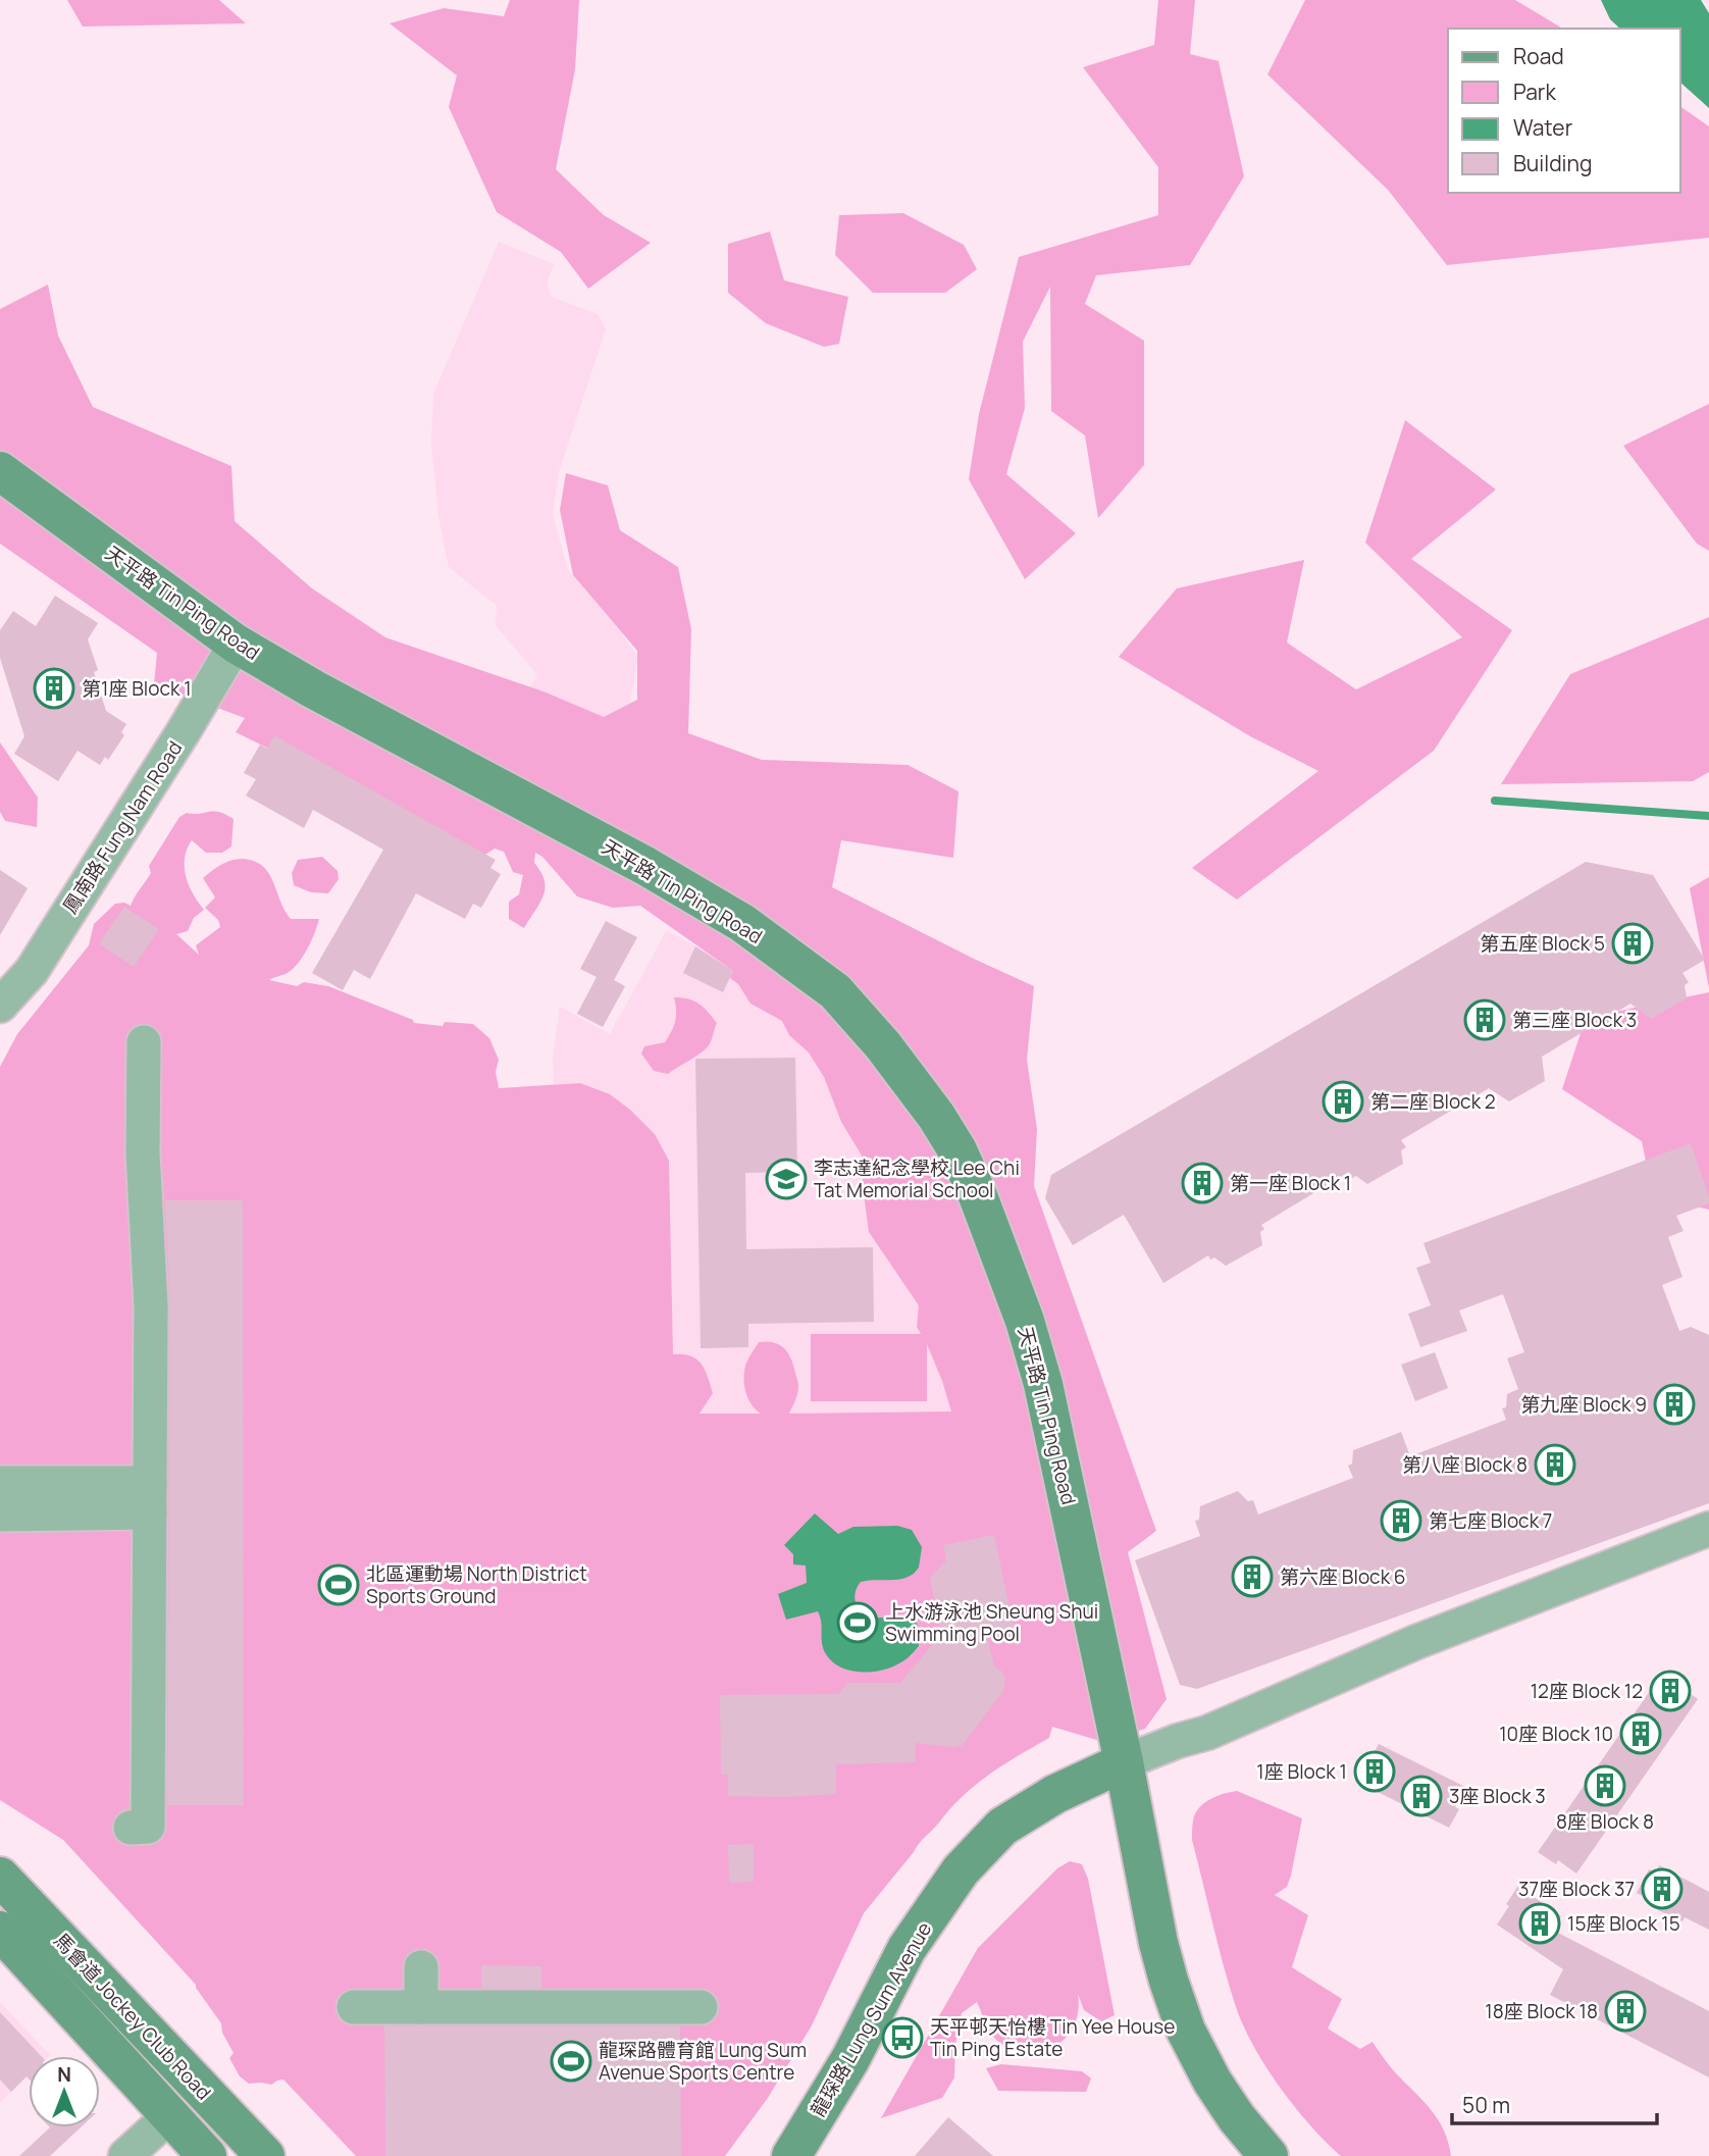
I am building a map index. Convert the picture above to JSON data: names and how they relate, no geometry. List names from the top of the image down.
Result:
{
  "streets": {
    "street": [
      "天平路 Tin Ping Road",
      "鳳南路 Fung Nam Road",
      "馬會道 Jockey Club Road",
      "龍琛路 Lung Sum Avenue"
    ]
  },
  "crossings": [
    ["天平路 Tin Ping Road", "鳳南路 Fung Nam Road"],
    ["天平路 Tin Ping Road", "龍琛路 Lung Sum Avenue"]
  ],
  "places": {
    "building": [
      "第1座 Block 1",
      "第五座 Block 5",
      "第三座 Block 3",
      "第二座 Block 2",
      "第一座 Block 1",
      "第九座 Block 9",
      "第八座 Block 8",
      "第七座 Block 7",
      "第六座 Block 6",
      "12座 Block 12",
      "10座 Block 10",
      "1座 Block 1",
      "8座 Block 8",
      "3座 Block 3",
      "37座 Block 37",
      "15座 Block 15",
      "18座 Block 18"
    ],
    "school or university": ["李志達紀念學校 Lee Chi Tat Memorial School"],
    "sports": ["北區運動場 North District Sports Ground", "上水游泳池 Sheung Shui Swimming Pool", "龍琛路體育館 Lung Sum Avenue Sports Centre"],
    "bus stop": ["天平邨天怡樓 Tin Yee House Tin Ping Estate"]
  },
  "legend": [
    "Road",
    "Park",
    "Water",
    "Building"
  ],
  "scale_bar": "50 m",
  "north": "top"
}
